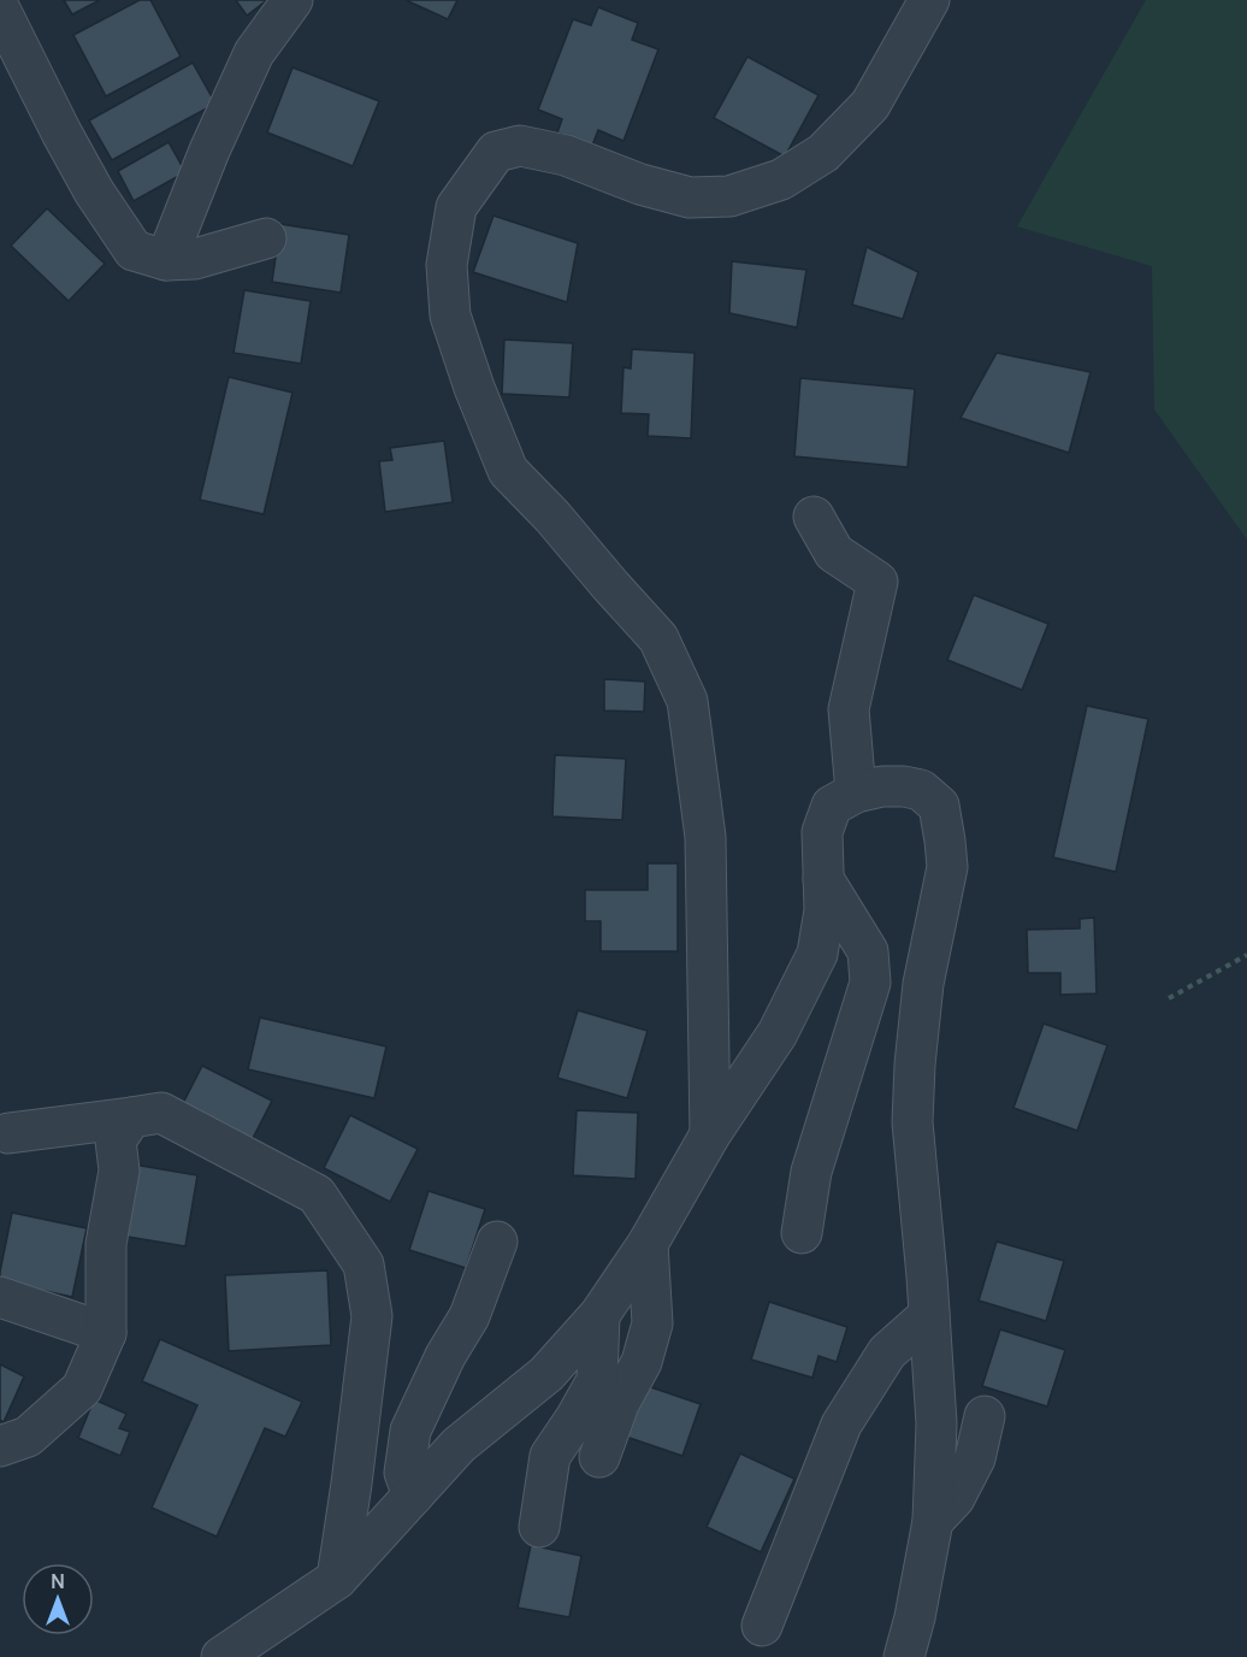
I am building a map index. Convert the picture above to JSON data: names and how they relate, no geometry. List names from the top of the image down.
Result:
{
  "north": "top"
}
